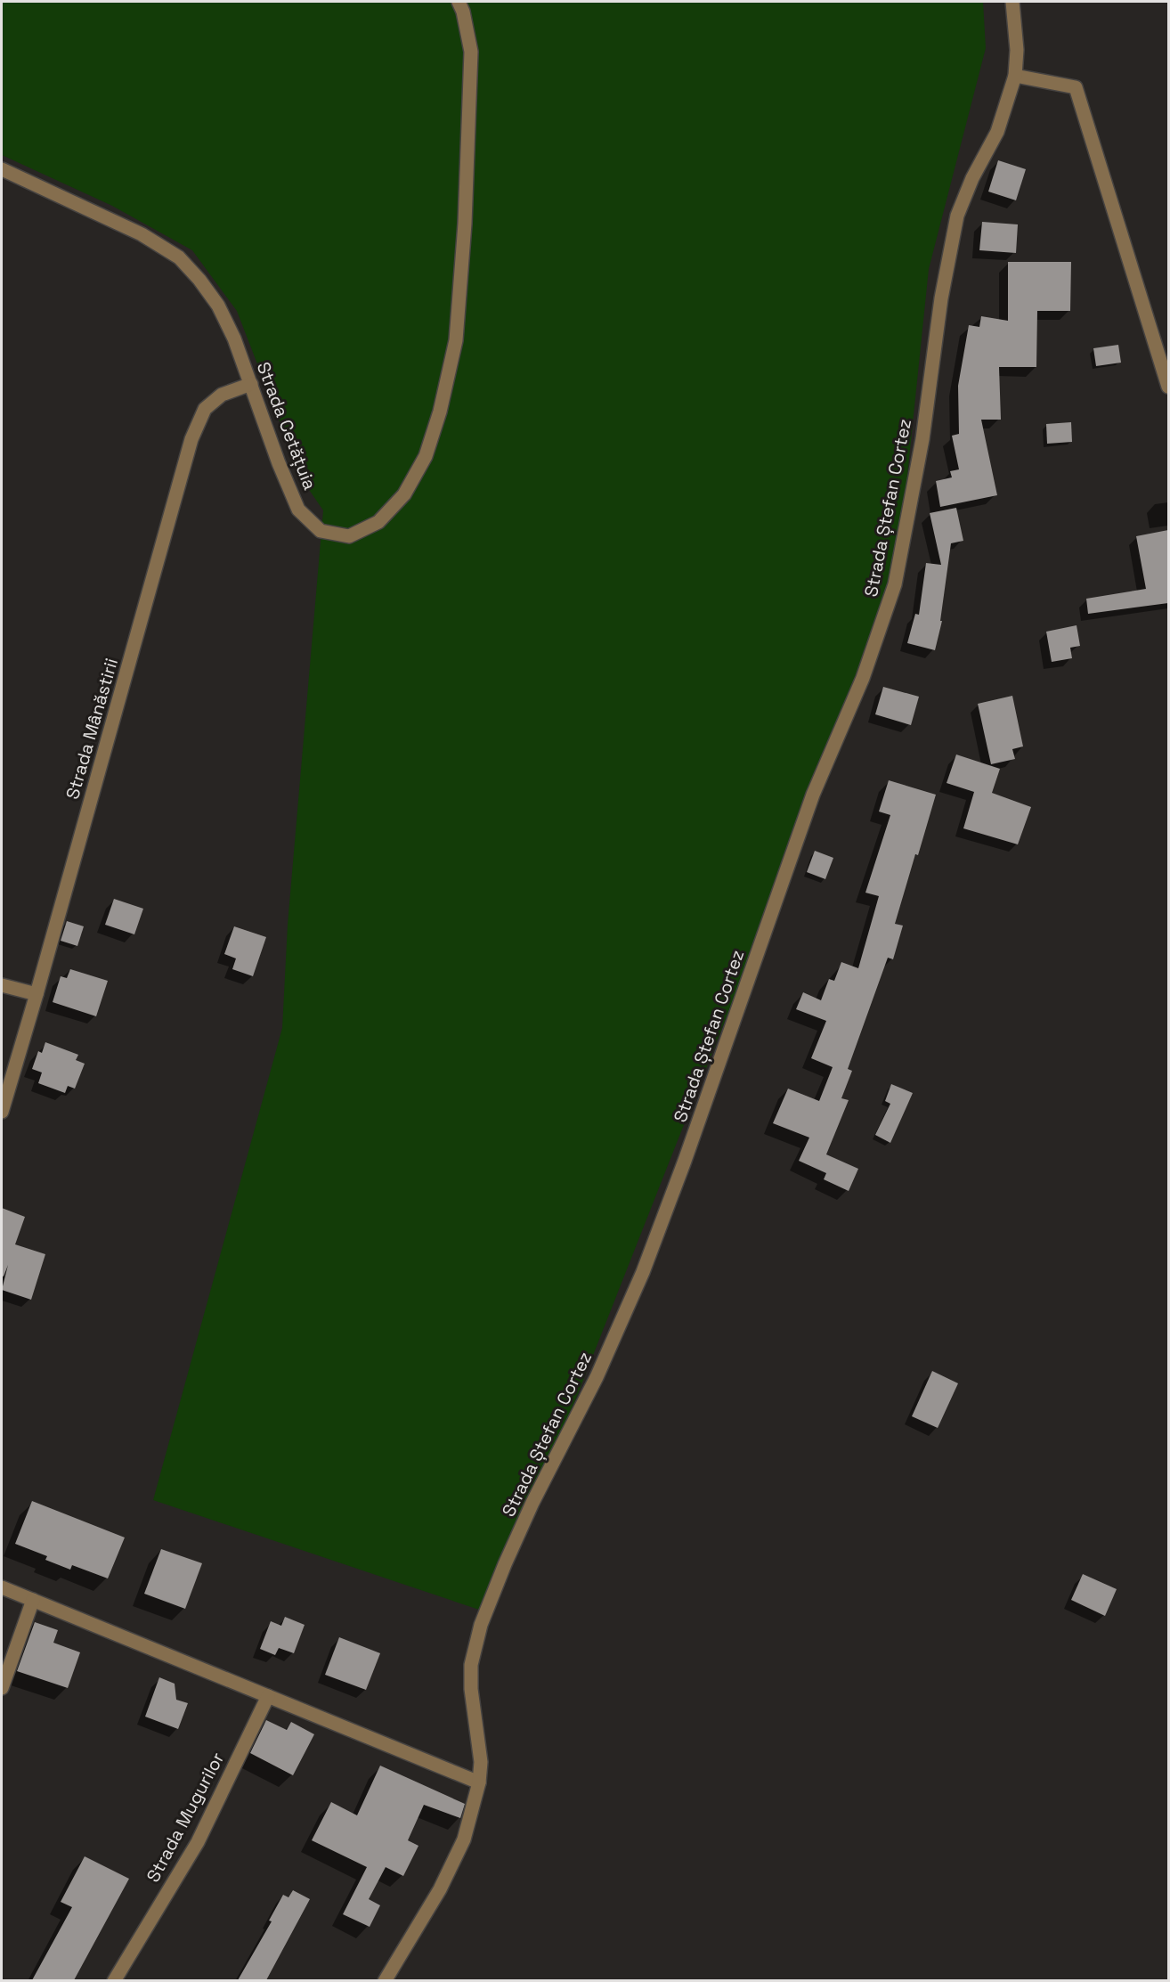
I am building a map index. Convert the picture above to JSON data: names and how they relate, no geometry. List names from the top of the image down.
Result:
{
  "streets": {
    "street": [
      "Strada Cetățuia",
      "Strada Ștefan Cortez",
      "Strada Mânăstirii",
      "Strada Mugurilor"
    ]
  },
  "crossings": [
    ["Strada Cetățuia", "Strada Mânăstirii"]
  ]
}
